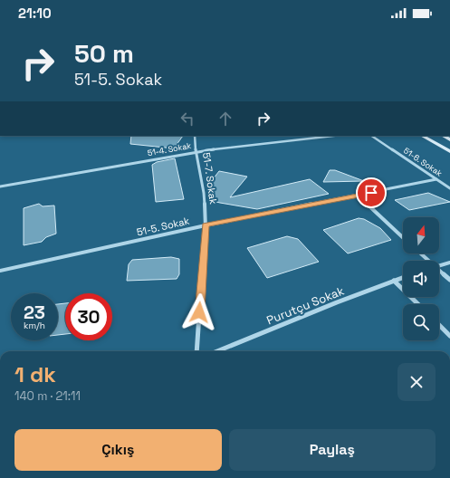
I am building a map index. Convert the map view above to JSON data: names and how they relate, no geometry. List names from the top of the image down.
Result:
{
  "streets": {
    "street": [
      "51-4. Sokak",
      "51-6. Sokak",
      "51-7. Sokak",
      "51-5. Sokak",
      "Purutçu Sokak"
    ]
  },
  "crossings": [
    ["51-4. Sokak", "51-7. Sokak"],
    ["51-6. Sokak", "51-5. Sokak"],
    ["51-7. Sokak", "51-5. Sokak"]
  ],
  "north": "top",
  "page": {
    "status": "21:10",
    "turn": ["50 m", "51-5. Sokak"],
    "speed": "23 km/h",
    "limit": "30",
    "heading": ["1 dk", "140 m · 21:11"],
    "buttons": ["Çıkış", "Paylaş"]
  }
}
